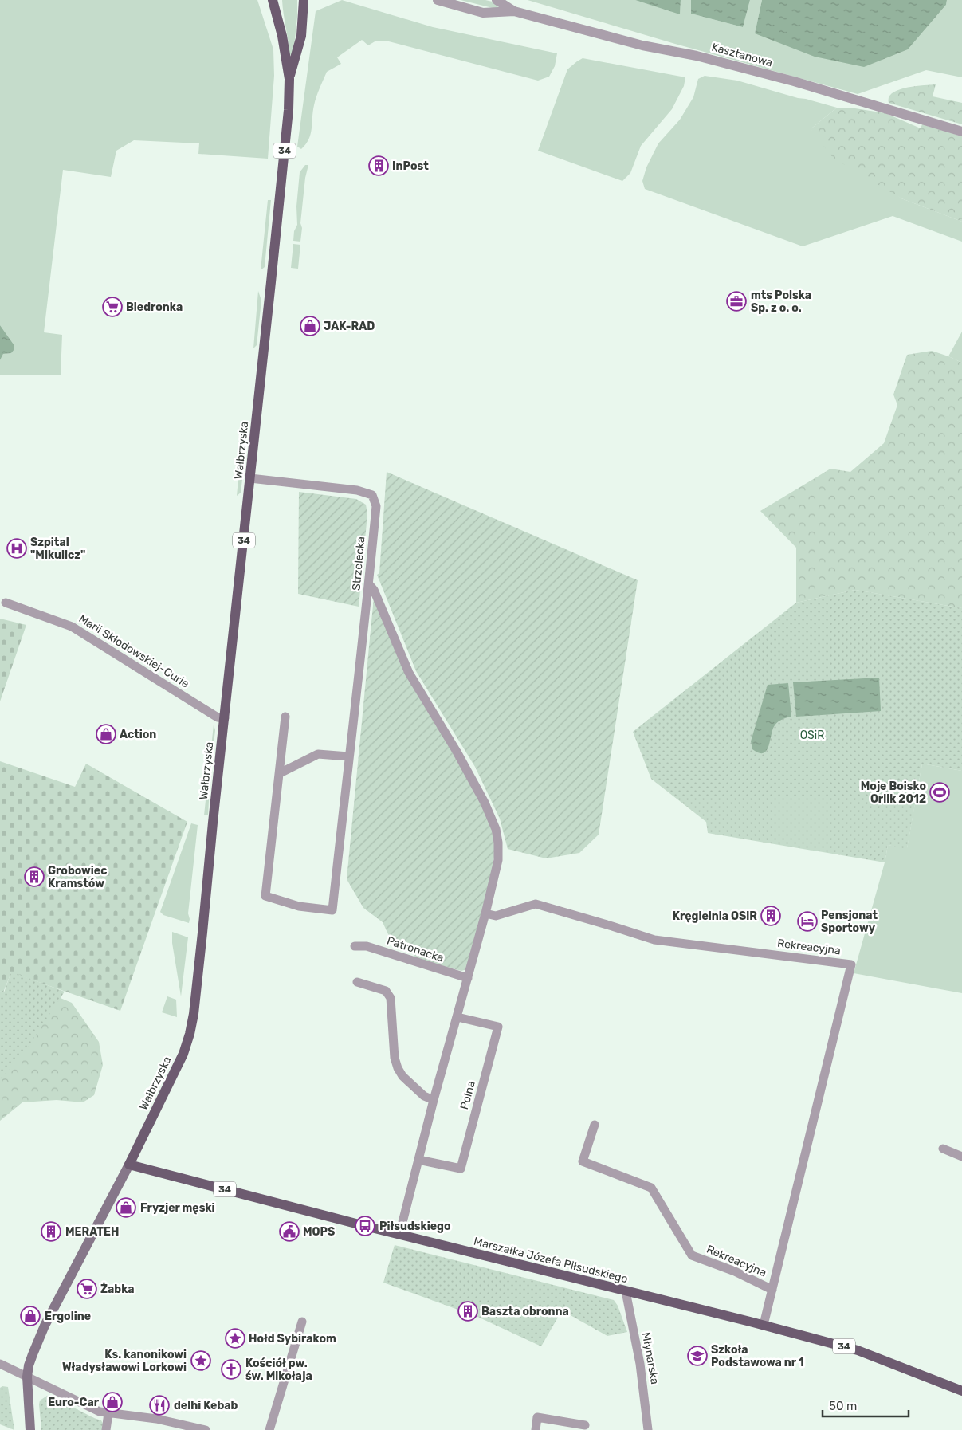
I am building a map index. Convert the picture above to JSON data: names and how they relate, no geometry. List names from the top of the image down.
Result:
{
  "streets": {
    "main road": ["34", "Wałbrzyska", "Marszałka Józefa Piłsudskiego"],
    "street": [
      "Kasztanowa",
      "Strzelecka",
      "Marii Skłodowskiej-Curie",
      "Rekreacyjna",
      "Patronacka",
      "Polna",
      "Młynarska"
    ]
  },
  "crossings": [
    ["Wałbrzyska", "Strzelecka"],
    ["Wałbrzyska", "Marii Skłodowskiej-Curie"],
    ["Wałbrzyska", "Marszałka Józefa Piłsudskiego"],
    ["Rekreacyjna", "Marszałka Józefa Piłsudskiego"],
    ["Marszałka Józefa Piłsudskiego", "Młynarska"]
  ],
  "parks": ["OSiR"],
  "places": {
    "building": [
      "InPost",
      "Grobowiec Kramstów",
      "Kręgielnia OSiR",
      "MERATEH",
      "Baszta obronna"
    ],
    "office": ["mts Polska Sp. z o. o."],
    "supermarket": ["Biedronka", "Żabka"],
    "shop": [
      "JAK-RAD",
      "Action",
      "Fryzjer męski",
      "Ergoline",
      "Euro-Car"
    ],
    "hospital": ["Szpital \"Mikulicz\""],
    "sports": ["Moje Boisko Orlik 2012"],
    "hotel": ["Pensjonat Sportowy"],
    "bus stop": ["Piłsudskiego"],
    "public building": ["MOPS"],
    "place": ["Hołd Sybirakom", "Ks. kanonikowi Władysławowi Lorkowi"],
    "school or university": ["Szkoła Podstawowa nr 1"],
    "church": ["Kościół pw. św. Mikołaja"],
    "restaurant": ["delhi Kebab"]
  },
  "scale_bar": "50 m"
}
